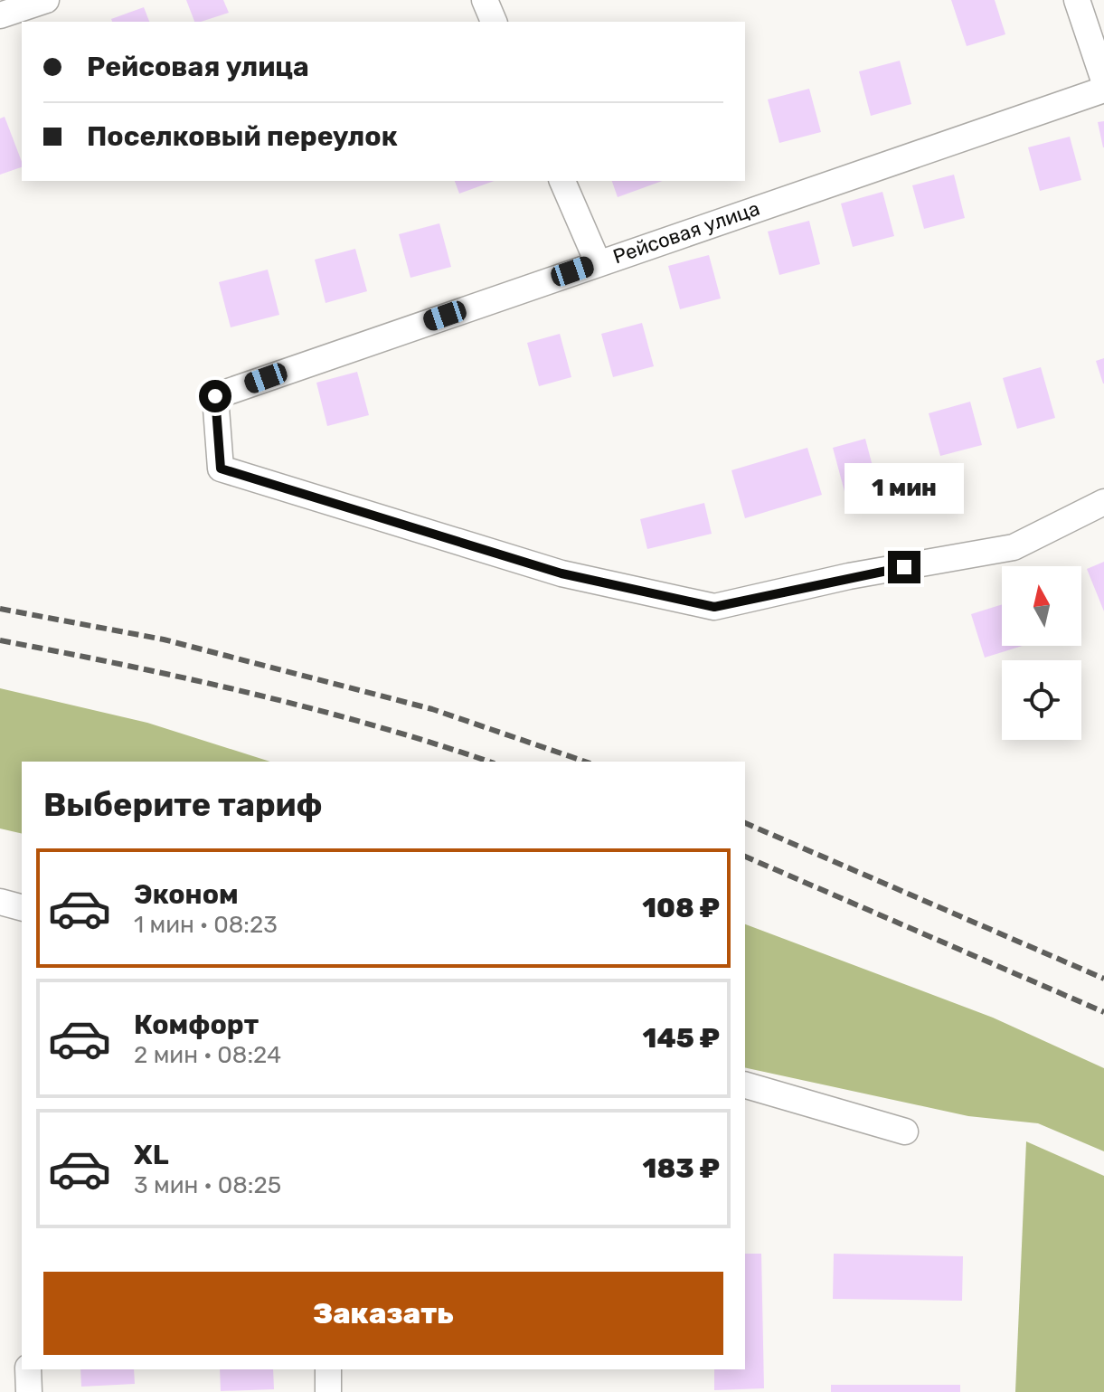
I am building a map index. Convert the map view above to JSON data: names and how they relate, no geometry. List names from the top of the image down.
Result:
{
  "streets": {
    "street": ["Рейсовая улица"]
  },
  "north": "top",
  "page": {
    "banner": ["Рейсовая улица", "Поселковый переулок"],
    "bubble": "1 мин",
    "heading": "Выберите тариф",
    "list": [
      {
        "name": "Эконом",
        "note": "1 мин · 08:23",
        "value": "108 ₽"
      },
      {
        "name": "Комфорт",
        "note": "2 мин · 08:24",
        "value": "145 ₽"
      },
      {
        "name": "XL",
        "note": "3 мин · 08:25",
        "value": "183 ₽"
      }
    ],
    "buttons": "Заказать"
  }
}
